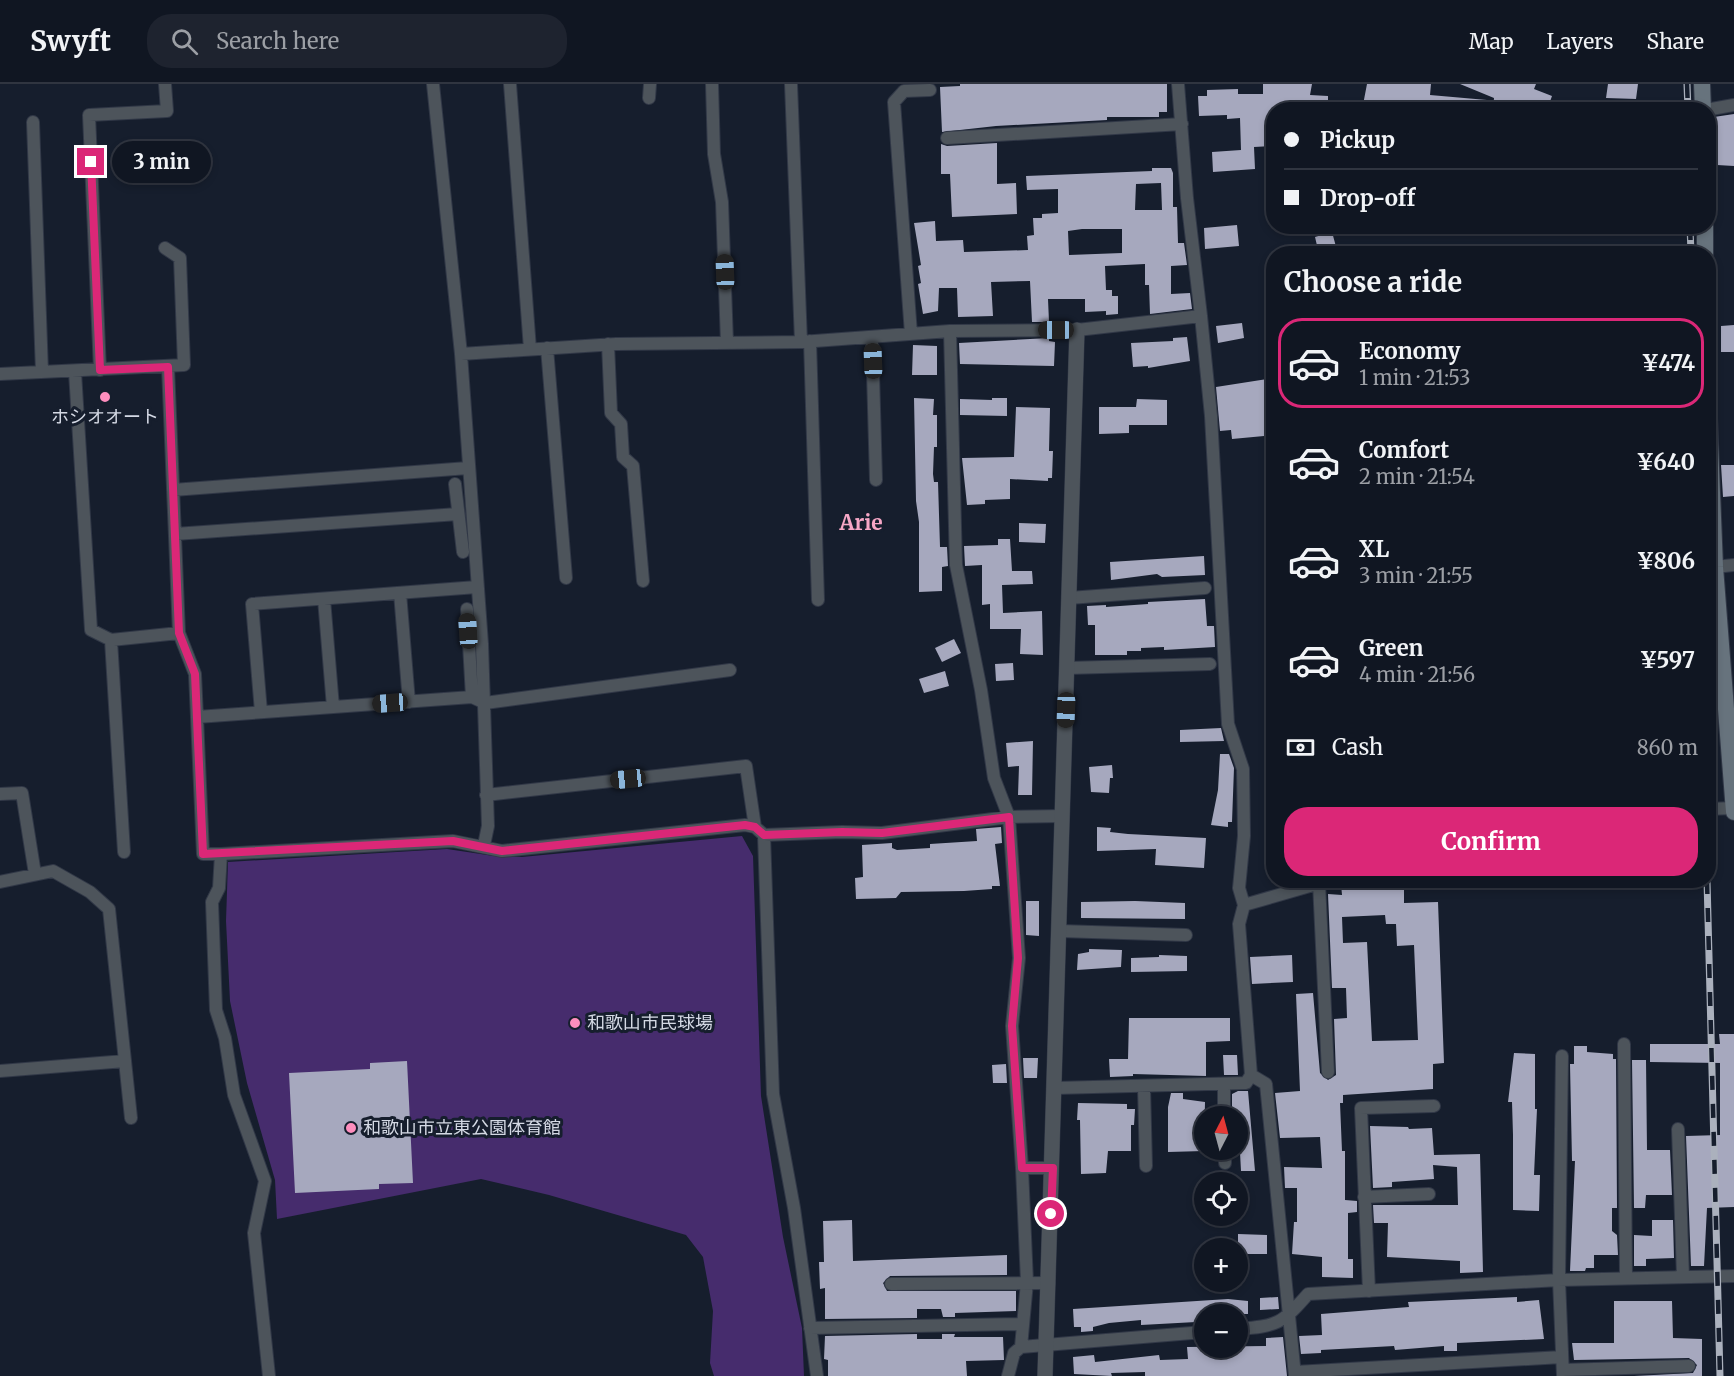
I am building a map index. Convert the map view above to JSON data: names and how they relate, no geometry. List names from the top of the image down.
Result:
{
  "districts": ["Arie"],
  "places": ["ホシオオート", "和歌山市民球場", "和歌山市立東公園体育館"],
  "north": "top",
  "page": {
    "header": "Swyft",
    "search": "Search here",
    "nav": ["Map", "Layers", "Share"],
    "banner": ["Pickup", "Drop-off"],
    "bubble": "3 min",
    "heading": "Choose a ride",
    "list": [
      {
        "name": "Economy",
        "note": "1 min · 21:53",
        "value": "¥474"
      },
      {
        "name": "Comfort",
        "note": "2 min · 21:54",
        "value": "¥640"
      },
      {
        "name": "XL",
        "note": "3 min · 21:55",
        "value": "¥806"
      },
      {
        "name": "Green",
        "note": "4 min · 21:56",
        "value": "¥597"
      }
    ],
    "pay": ["Cash", "860 m"],
    "buttons": "Confirm",
    "map_buttons": ["+", "−"]
  }
}
